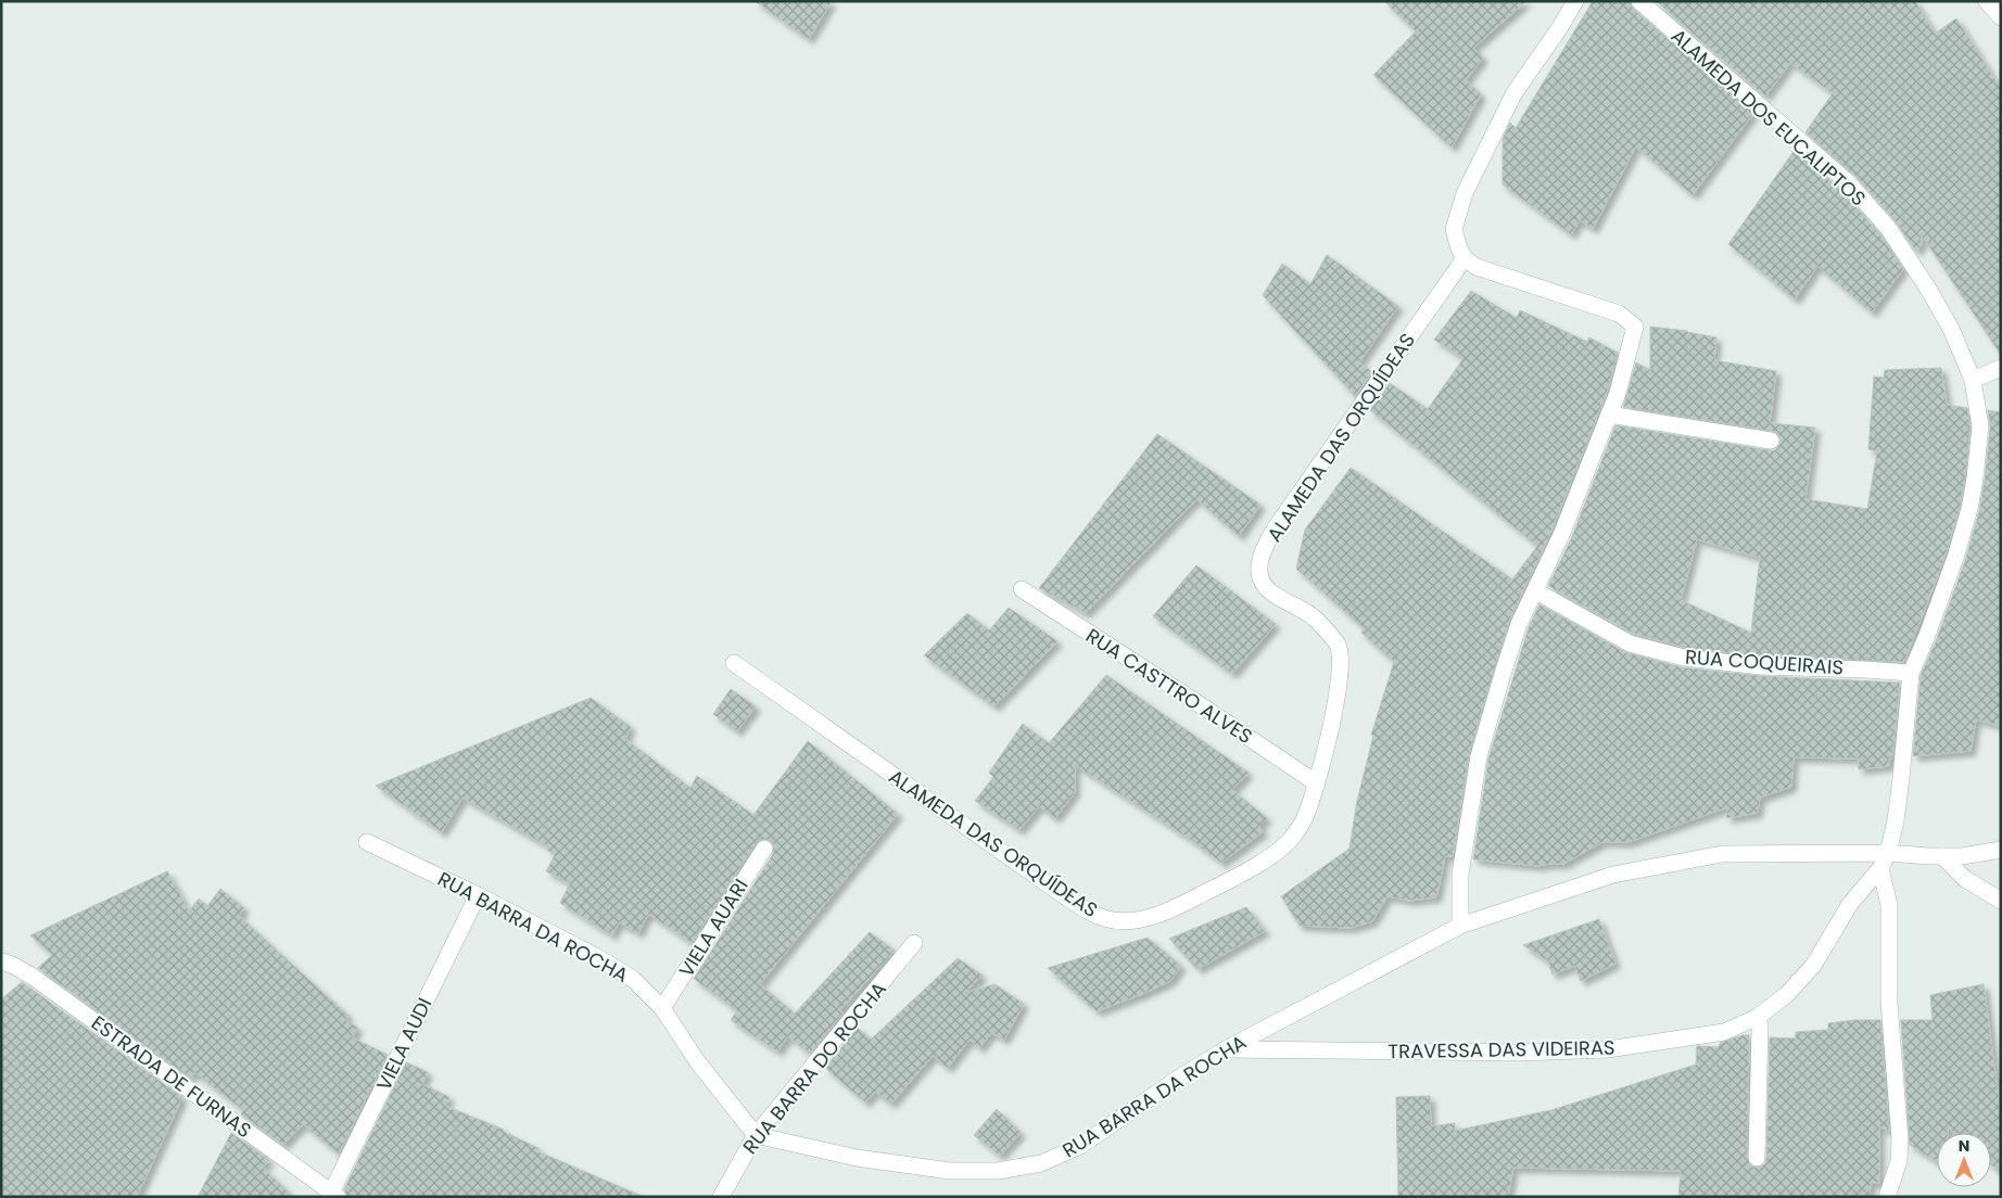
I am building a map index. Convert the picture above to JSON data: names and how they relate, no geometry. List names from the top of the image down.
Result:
{
  "streets": {
    "street": [
      "ALAMEDA DOS EUCALIPTOS",
      "ALAMEDA DAS ORQUÍDEAS",
      "RUA COQUEIRAIS",
      "RUA CASTTRO ALVES",
      "RUA BARRA DA ROCHA",
      "VIELA AUARI",
      "VIELA AUDI",
      "TRAVESSA DAS VIDEIRAS",
      "RUA BARRA DO ROCHA",
      "ESTRADA DE FURNAS"
    ]
  },
  "crossings": [
    ["ALAMEDA DOS EUCALIPTOS", "RUA COQUEIRAIS"],
    ["ALAMEDA DOS EUCALIPTOS", "RUA BARRA DA ROCHA"],
    ["ALAMEDA DOS EUCALIPTOS", "TRAVESSA DAS VIDEIRAS"],
    ["ALAMEDA DAS ORQUÍDEAS", "RUA CASTTRO ALVES"],
    ["RUA BARRA DA ROCHA", "VIELA AUARI"],
    ["RUA BARRA DA ROCHA", "VIELA AUDI"],
    ["RUA BARRA DA ROCHA", "TRAVESSA DAS VIDEIRAS"],
    ["RUA BARRA DA ROCHA", "RUA BARRA DO ROCHA"],
    ["VIELA AUDI", "ESTRADA DE FURNAS"]
  ],
  "north": "top"
}
